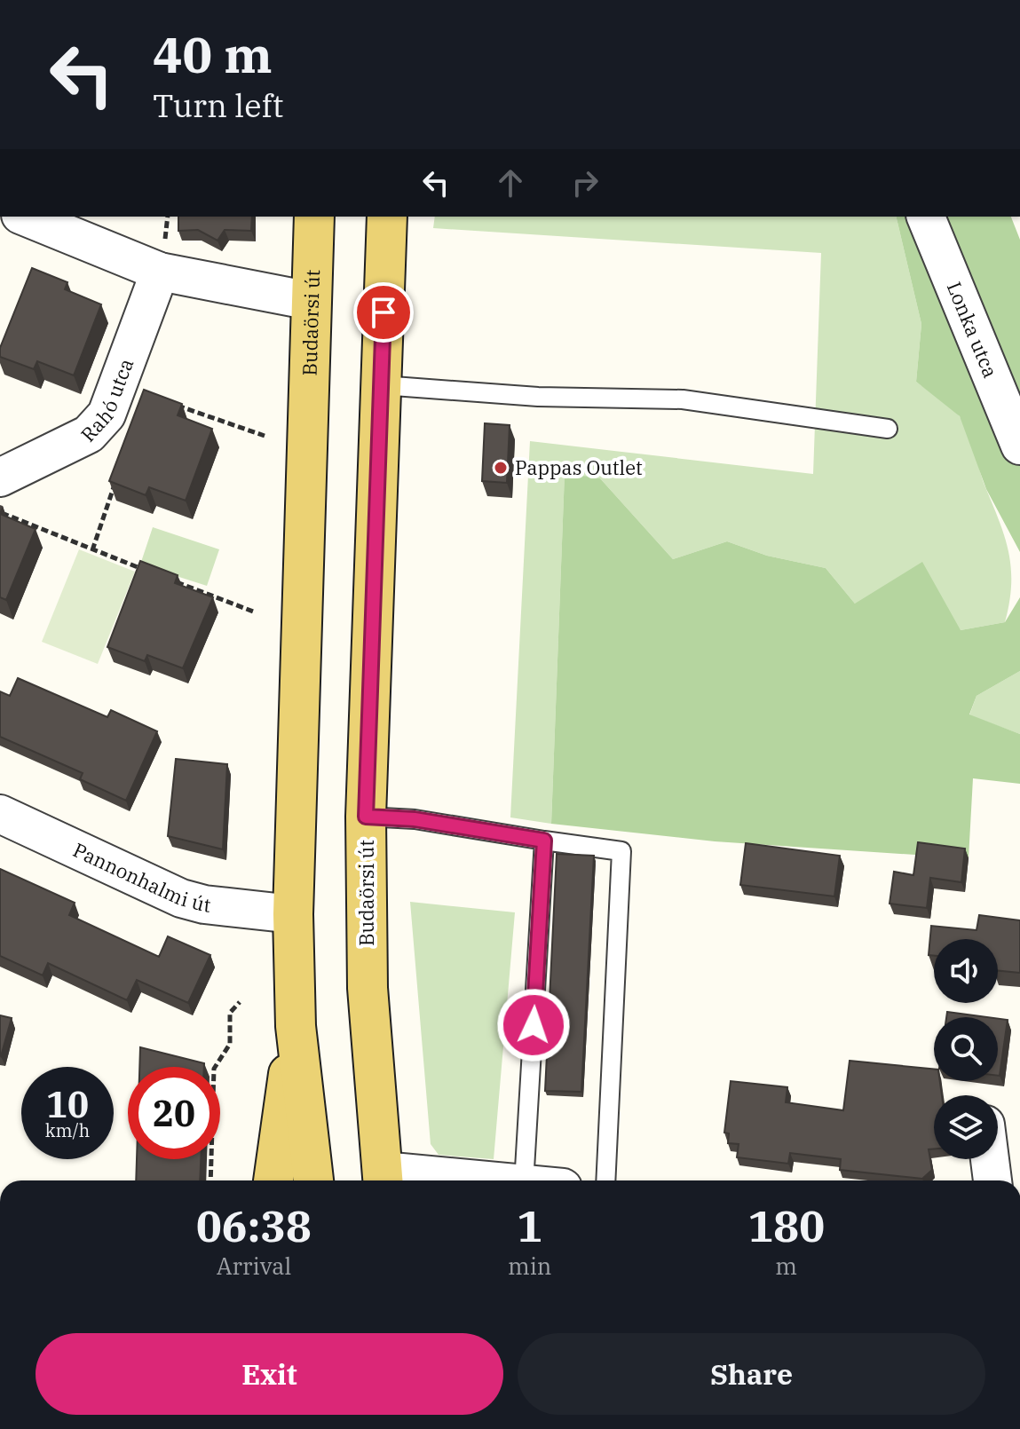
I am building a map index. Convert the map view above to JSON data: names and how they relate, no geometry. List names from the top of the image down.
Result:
{
  "streets": {
    "main road": ["Budaörsi út"],
    "street": ["Lonka utca", "Rahó utca", "Pannonhalmi út"]
  },
  "crossings": [
    ["Budaörsi út", "Pannonhalmi út"]
  ],
  "places": ["Pappas Outlet"],
  "page": {
    "turn": ["40 m", "Turn left"],
    "speed": "10 km/h",
    "limit": "20",
    "eta": [
      "06:38",
      "Arrival",
      "1",
      "min",
      "180",
      "m"
    ],
    "buttons": ["Exit", "Share"]
  }
}
